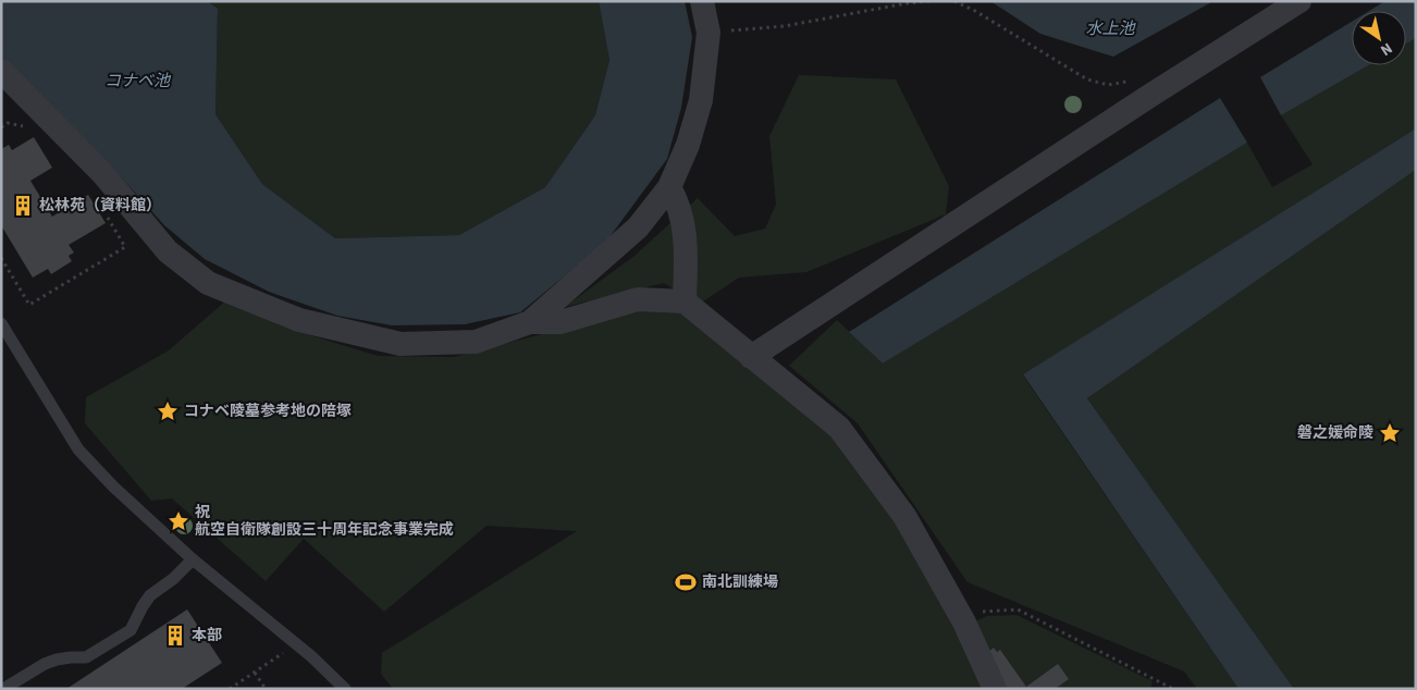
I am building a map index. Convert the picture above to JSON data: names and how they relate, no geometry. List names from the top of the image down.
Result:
{
  "water": ["水上池", "コナベ池"],
  "places": {
    "building": ["松林苑（資料館）", "本部"],
    "place": ["コナベ陵墓参考地の陪塚", "磐之媛命陵", "祝 航空自衛隊創設三十周年記念事業完成"],
    "sports": ["南北訓練場"]
  },
  "north": "bottom right"
}
